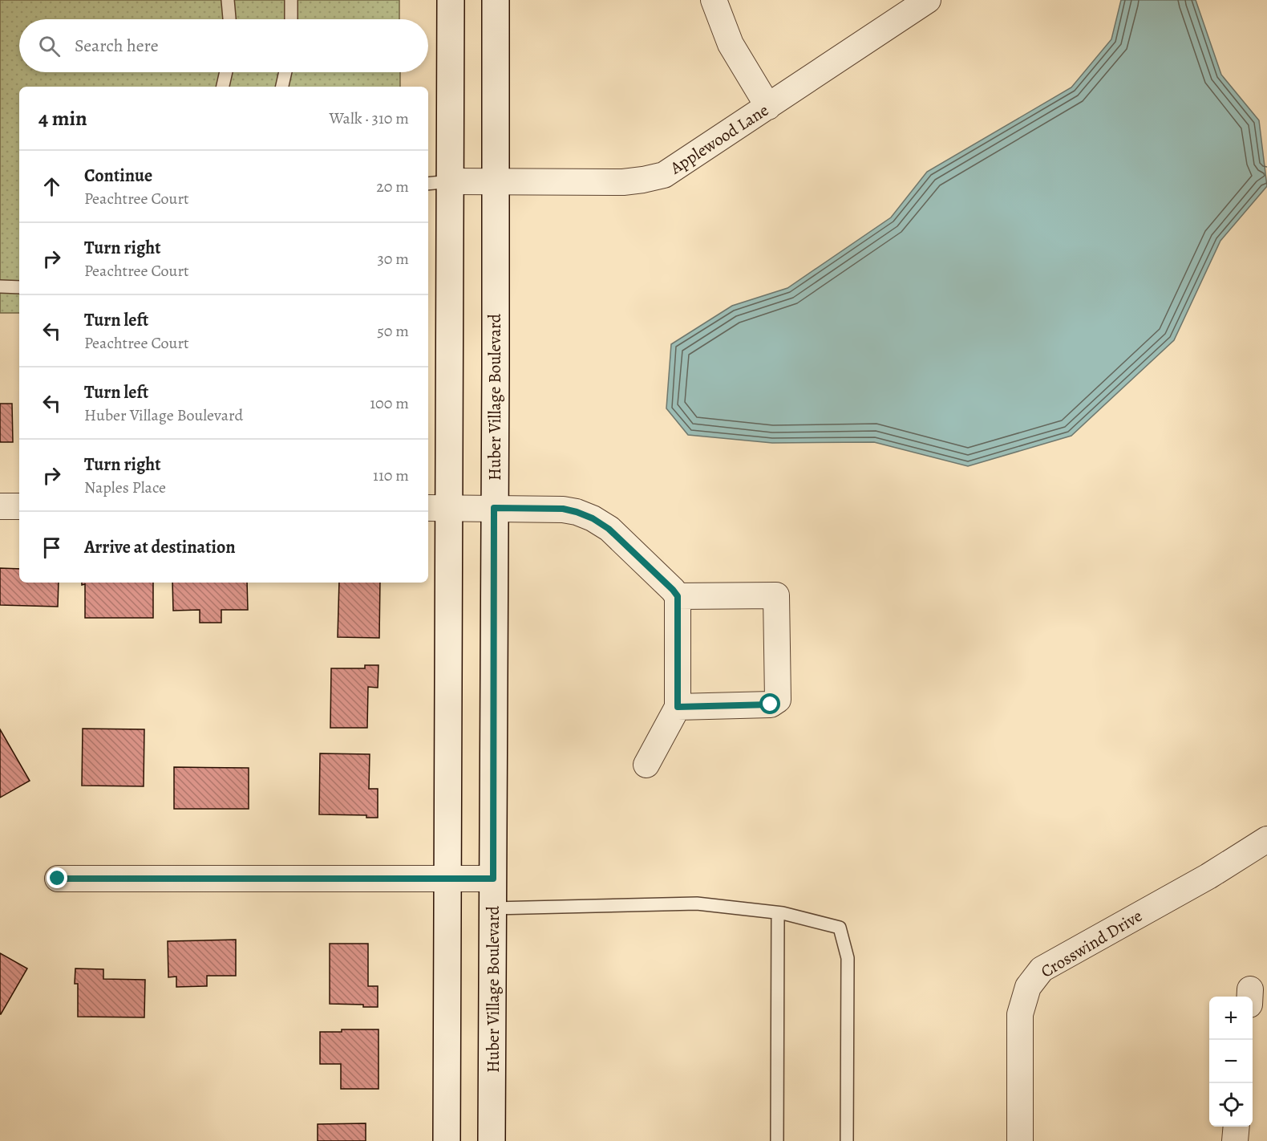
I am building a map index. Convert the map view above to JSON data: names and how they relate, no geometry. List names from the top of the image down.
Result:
{
  "streets": {
    "street": ["Applewood Lane", "Huber Village Boulevard", "Crosswind Drive"]
  },
  "crossings": [
    ["Applewood Lane", "Huber Village Boulevard"]
  ],
  "page": {
    "search": "Search here",
    "heading": ["4 min", "Walk · 310 m"],
    "list": [
      ["Continue", "Peachtree Court", "20 m"],
      ["Turn right", "Peachtree Court", "30 m"],
      ["Turn left", "Peachtree Court", "50 m"],
      ["Turn left", "Huber Village Boulevard", "100 m"],
      ["Turn right", "Naples Place", "110 m"],
      "Arrive at destination"
    ],
    "map_buttons": ["+", "−"]
  }
}
